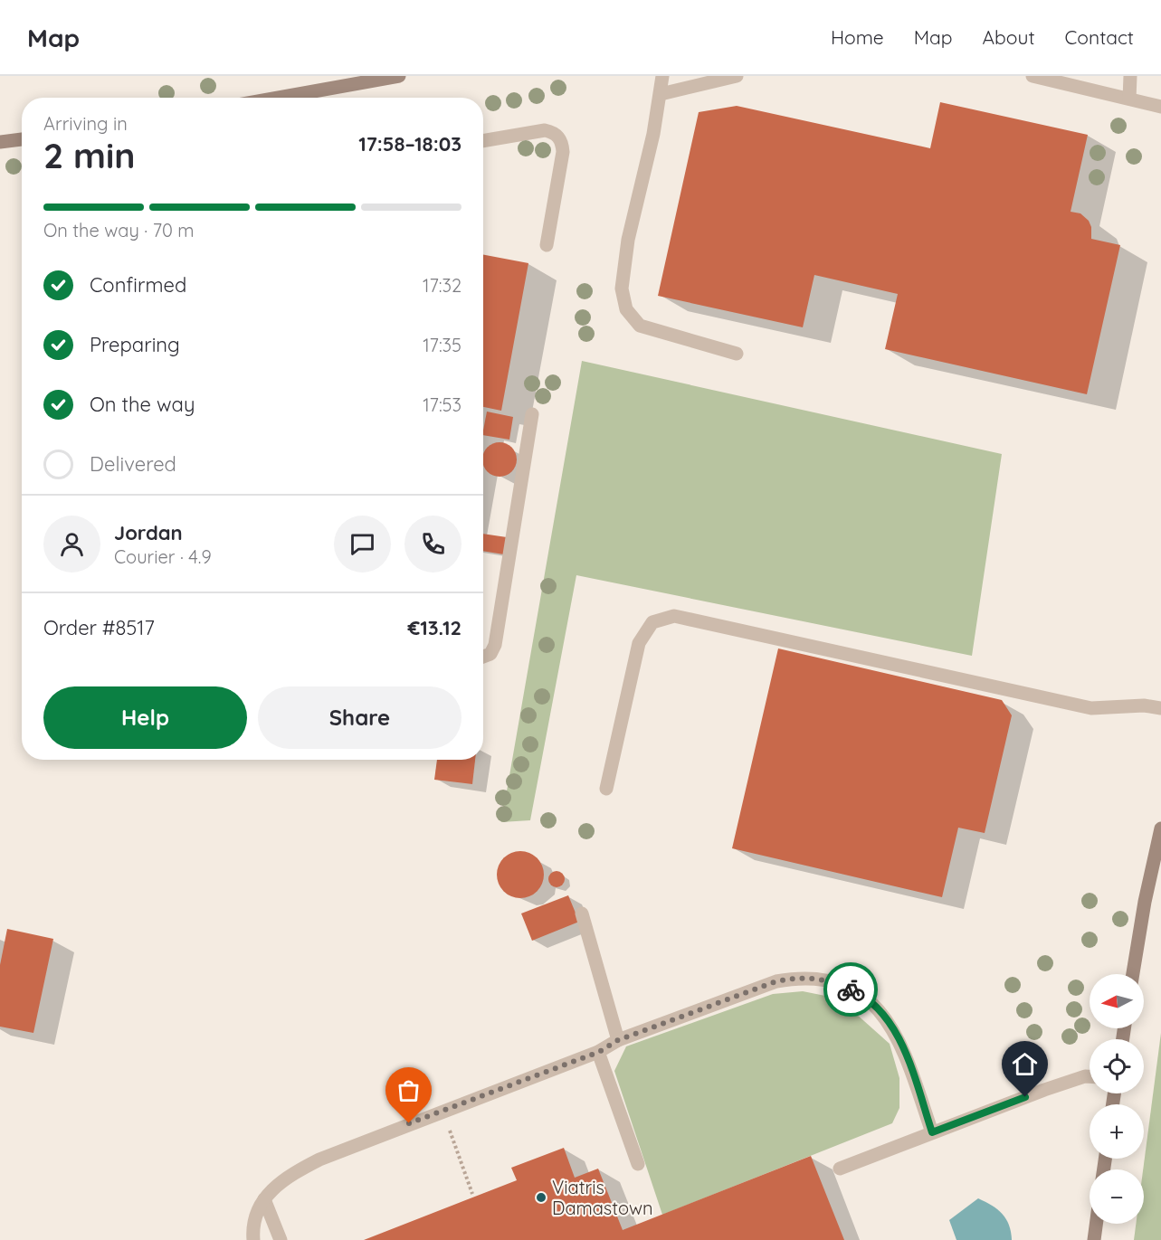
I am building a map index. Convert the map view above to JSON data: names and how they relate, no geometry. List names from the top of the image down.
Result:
{
  "places": ["Viatris Damastown"],
  "north": "left",
  "page": {
    "header": "Map",
    "nav": [
      "Home",
      "Map",
      "About",
      "Contact"
    ],
    "heading": ["2 min", "Arriving in", "17:58–18:03"],
    "panel": [
      "Jordan",
      "Courier · 4.9",
      "Order #8517",
      "€13.12"
    ],
    "bar": "On the way · 70 m",
    "list": [
      ["Confirmed", "17:32"],
      ["Preparing", "17:35"],
      ["On the way", "17:53"],
      "Delivered"
    ],
    "buttons": ["Help", "Share"],
    "map_buttons": ["+", "−"]
  }
}
